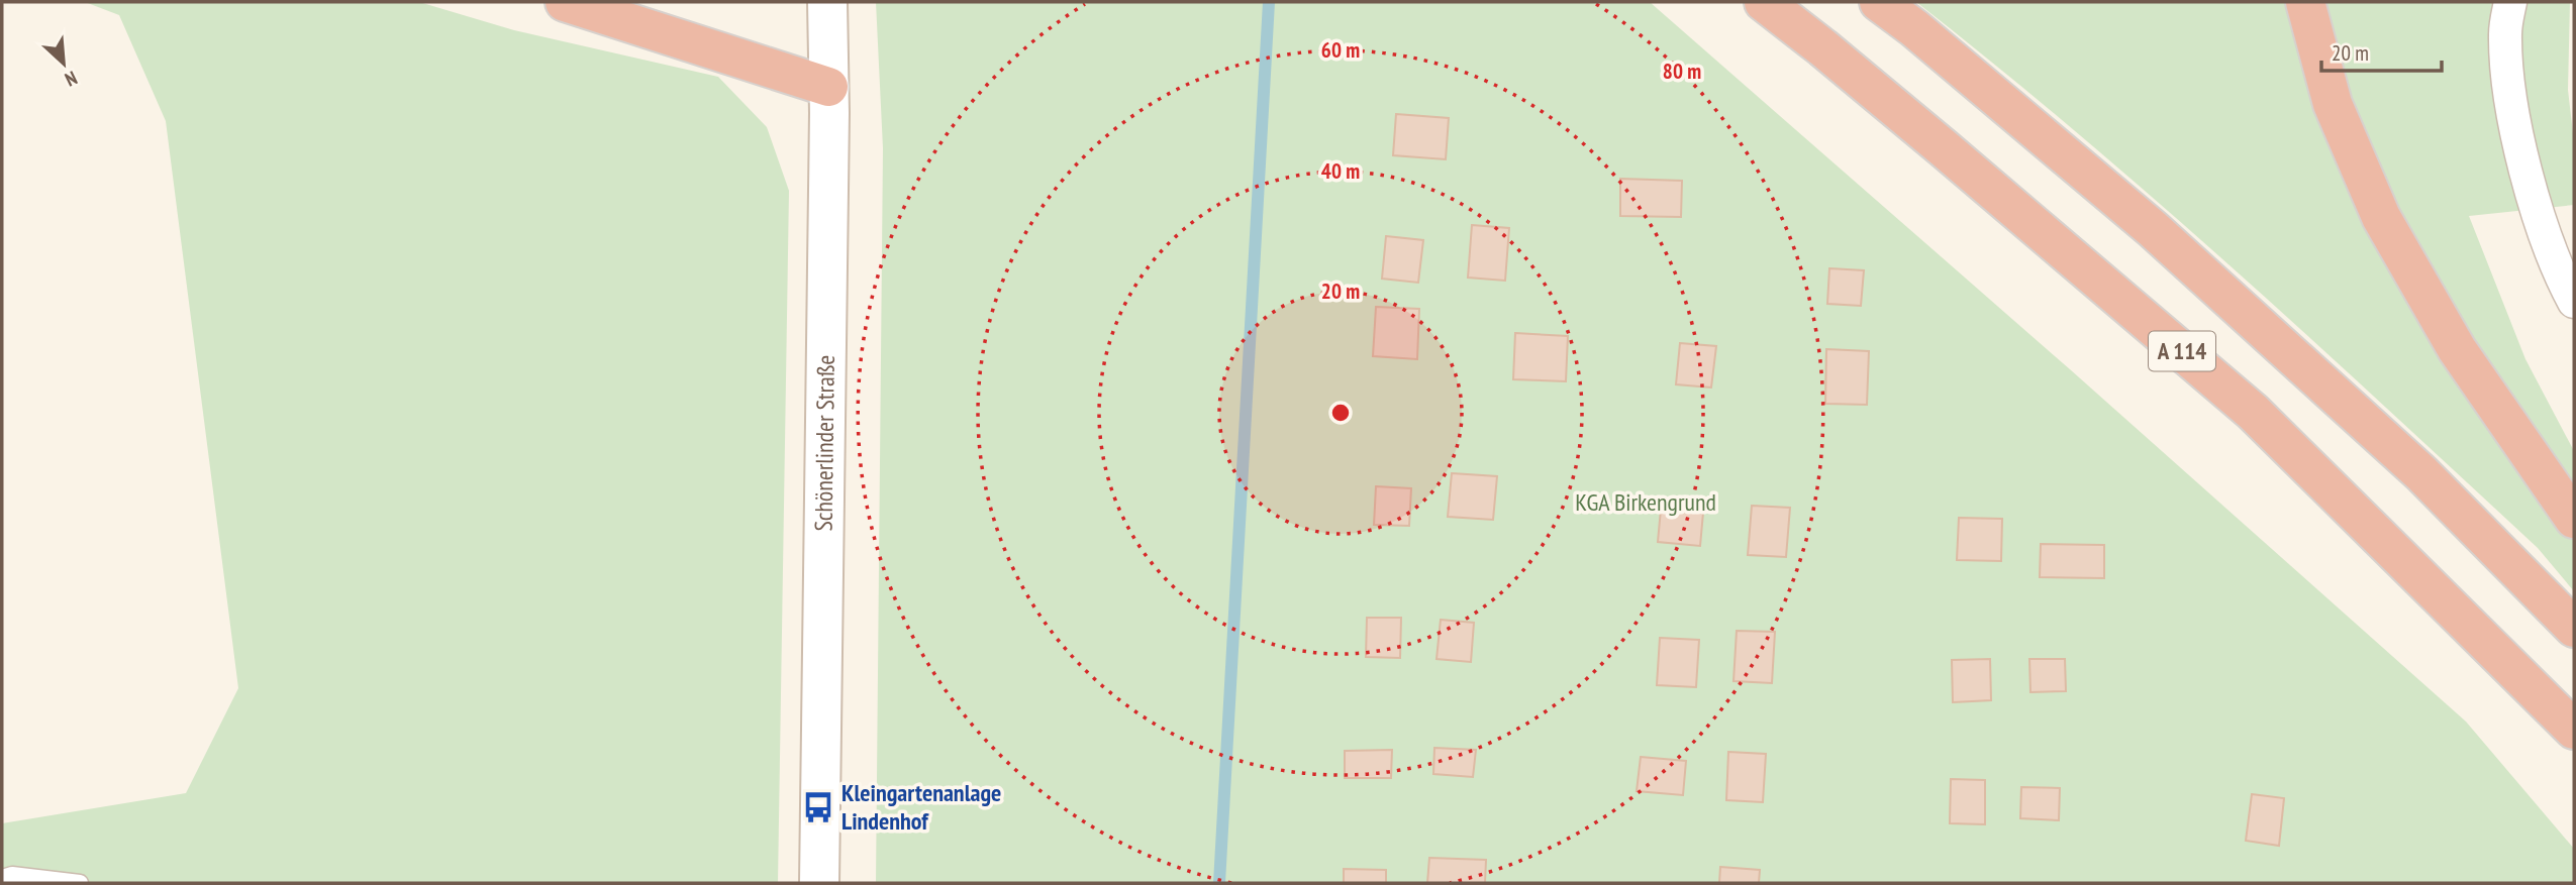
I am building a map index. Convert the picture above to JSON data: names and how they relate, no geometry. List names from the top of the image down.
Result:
{
  "streets": {
    "highway": ["A 114"],
    "main road": ["Schönerlinder Straße"]
  },
  "parks": ["KGA Birkengrund"],
  "places": {
    "bus stop": ["Kleingartenanlage Lindenhof"]
  },
  "scale_bar": "20 m",
  "north": "bottom right",
  "rings": [
    "60 m",
    "80 m",
    "40 m",
    "20 m"
  ]
}
